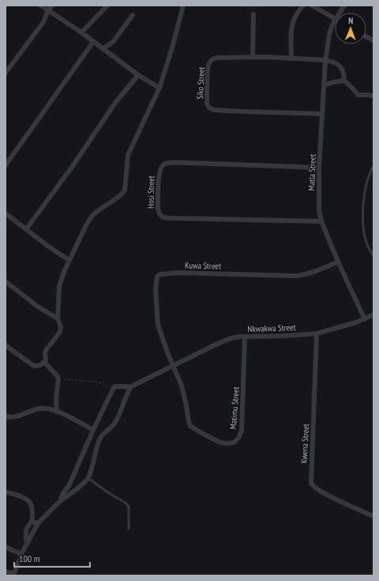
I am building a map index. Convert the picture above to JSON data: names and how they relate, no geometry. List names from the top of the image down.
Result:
{
  "streets": {
    "street": [
      "Siko Street",
      "Matla Street",
      "Hosi Street",
      "Kuwa Street",
      "Nkwakwa Street",
      "Matimu Street",
      "Kwena Street"
    ]
  },
  "crossings": [
    ["Siko Street", "Matla Street"],
    ["Matla Street", "Hosi Street"],
    ["Matla Street", "Kuwa Street"],
    ["Matla Street", "Nkwakwa Street"],
    ["Kuwa Street", "Nkwakwa Street"],
    ["Kuwa Street", "Matimu Street"],
    ["Nkwakwa Street", "Matimu Street"],
    ["Nkwakwa Street", "Kwena Street"]
  ],
  "scale_bar": "100 m",
  "north": "top"
}
